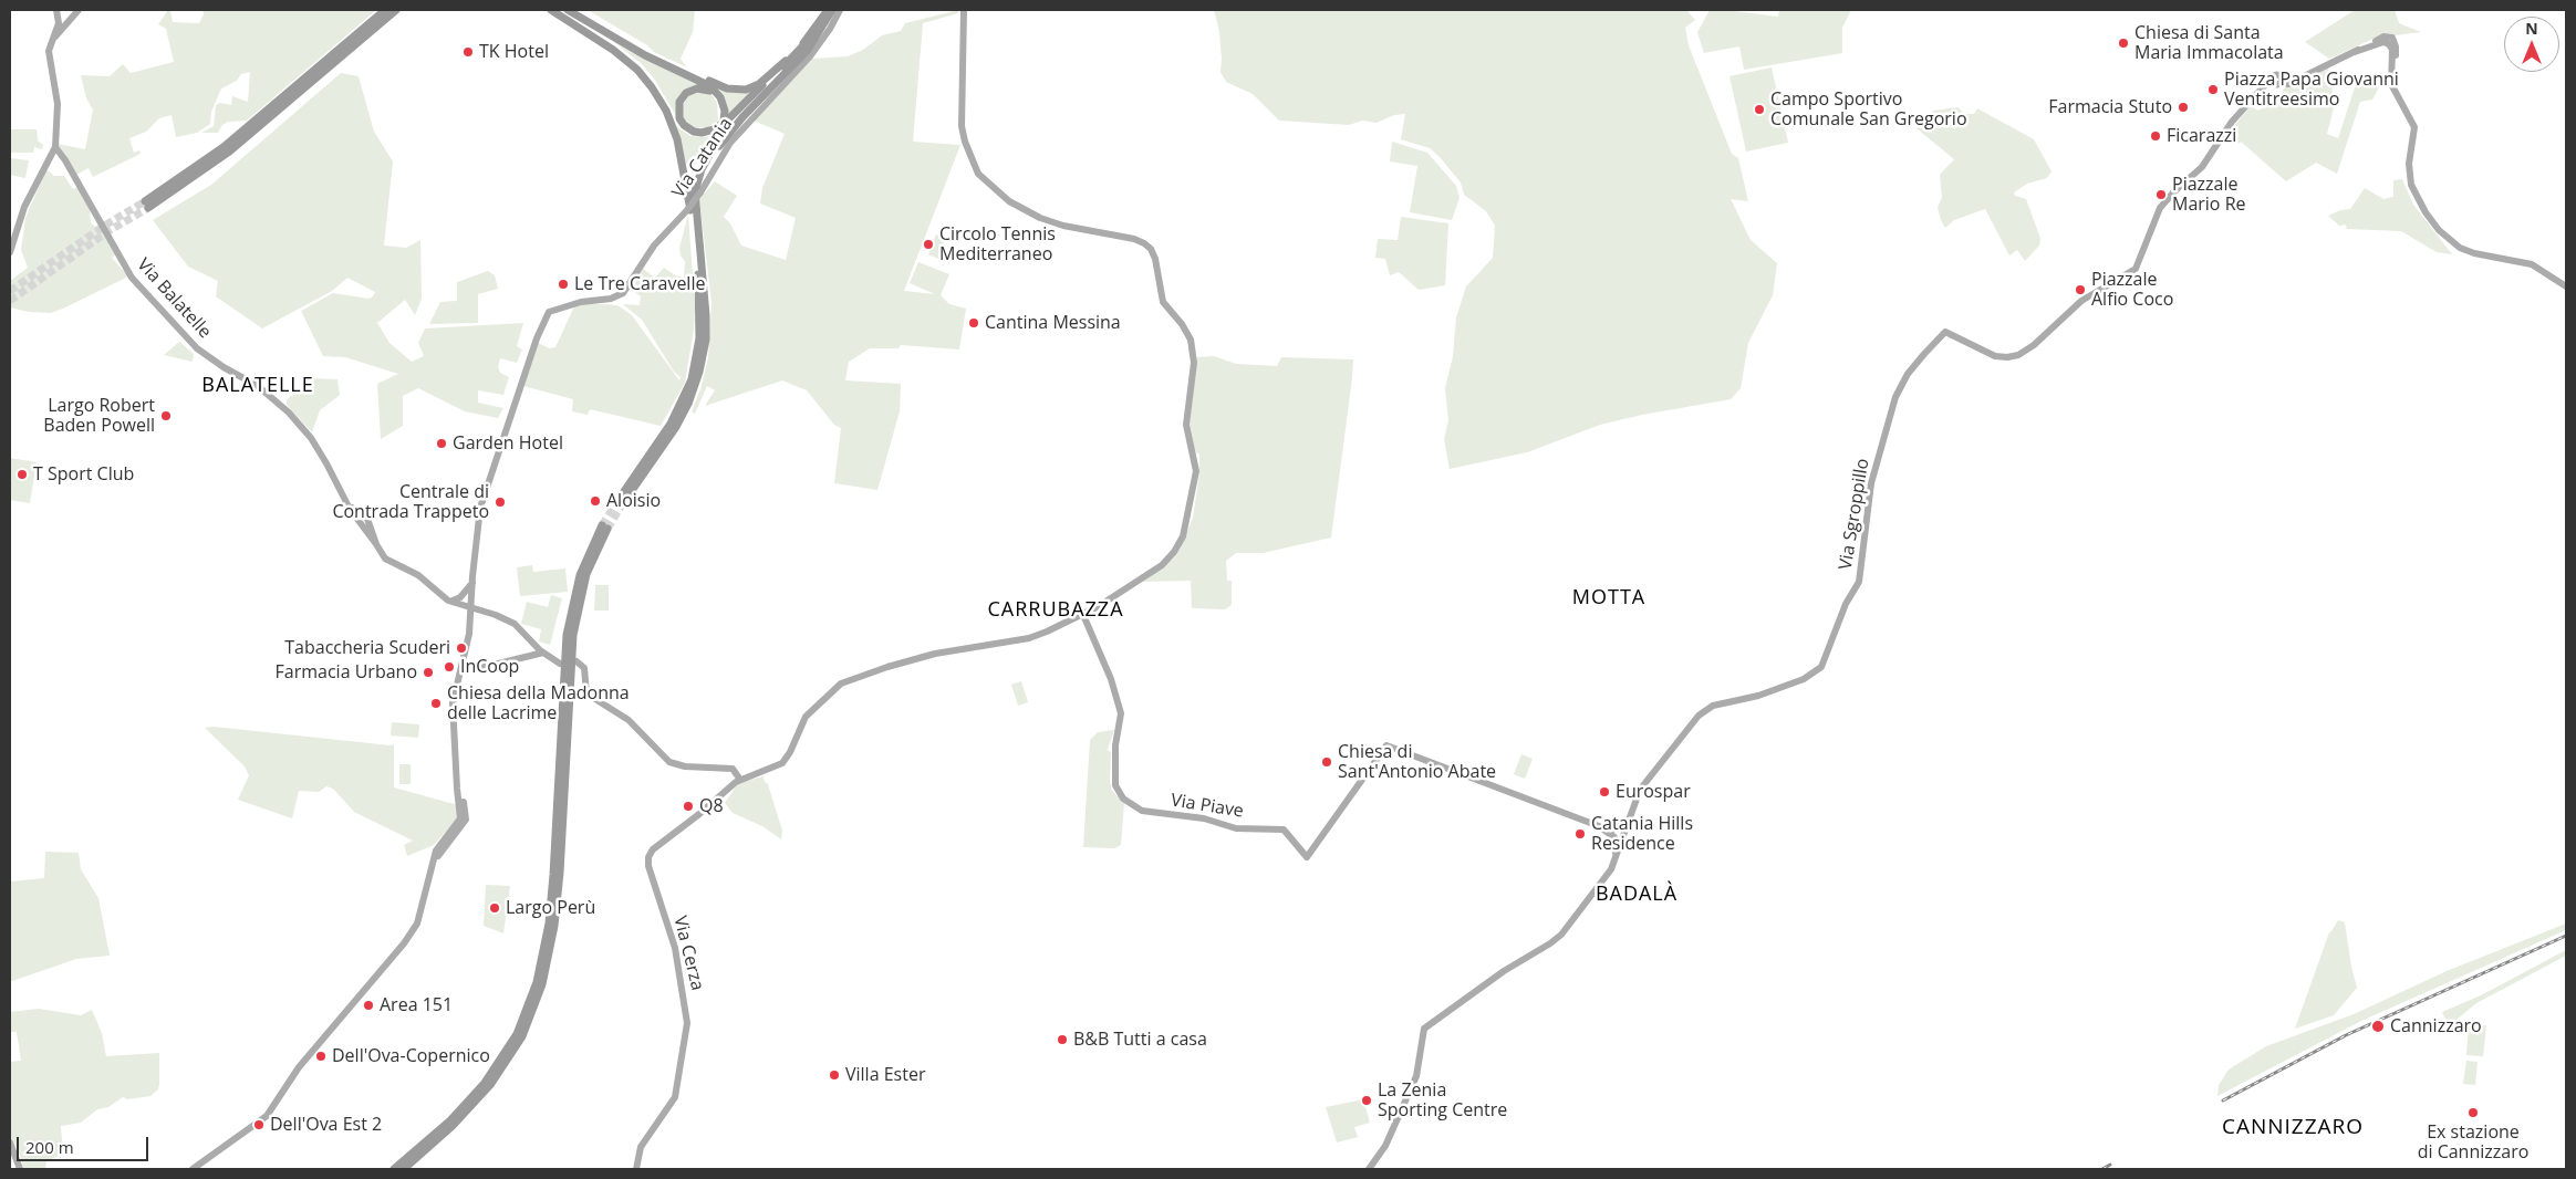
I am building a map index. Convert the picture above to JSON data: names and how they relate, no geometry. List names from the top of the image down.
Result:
{
  "streets": {
    "main road": [
      "Via Catania",
      "Via Balatelle",
      "Via Sgroppillo",
      "Via Piave",
      "Via Cerza"
    ]
  },
  "crossings": [
    ["Via Piave", "Via Cerza"]
  ],
  "districts": [
    "BALATELLE",
    "MOTTA",
    "CARRUBAZZA",
    "BADALÀ",
    "CANNIZZARO"
  ],
  "places": [
    "Chiesa di Santa Maria Immacolata",
    "TK Hotel",
    "Piazza Papa Giovanni Ventitreesimo",
    "Farmacia Stuto",
    "Campo Sportivo Comunale San Gregorio",
    "Ficarazzi",
    "Piazzale Mario Re",
    "Circolo Tennis Mediterraneo",
    "Le Tre Caravelle",
    "Piazzale Alfio Coco",
    "Cantina Messina",
    "Largo Robert Baden Powell",
    "Garden Hotel",
    "T Sport Club",
    "Aloisio",
    "Centrale di Contrada Trappeto",
    "Tabaccheria Scuderi",
    "InCoop",
    "Farmacia Urbano",
    "Chiesa della Madonna delle Lacrime",
    "Chiesa di Sant'Antonio Abate",
    "Eurospar",
    "Q8",
    "Catania Hills Residence",
    "Largo Perù",
    "Area 151",
    "Cannizzaro",
    "B&B Tutti a casa",
    "Dell'Ova-Copernico",
    "Villa Ester",
    "La Zenia Sporting Centre",
    "Ex stazione di Cannizzaro",
    "Dell'Ova Est 2"
  ],
  "scale_bar": "200 m",
  "north": "top"
}
